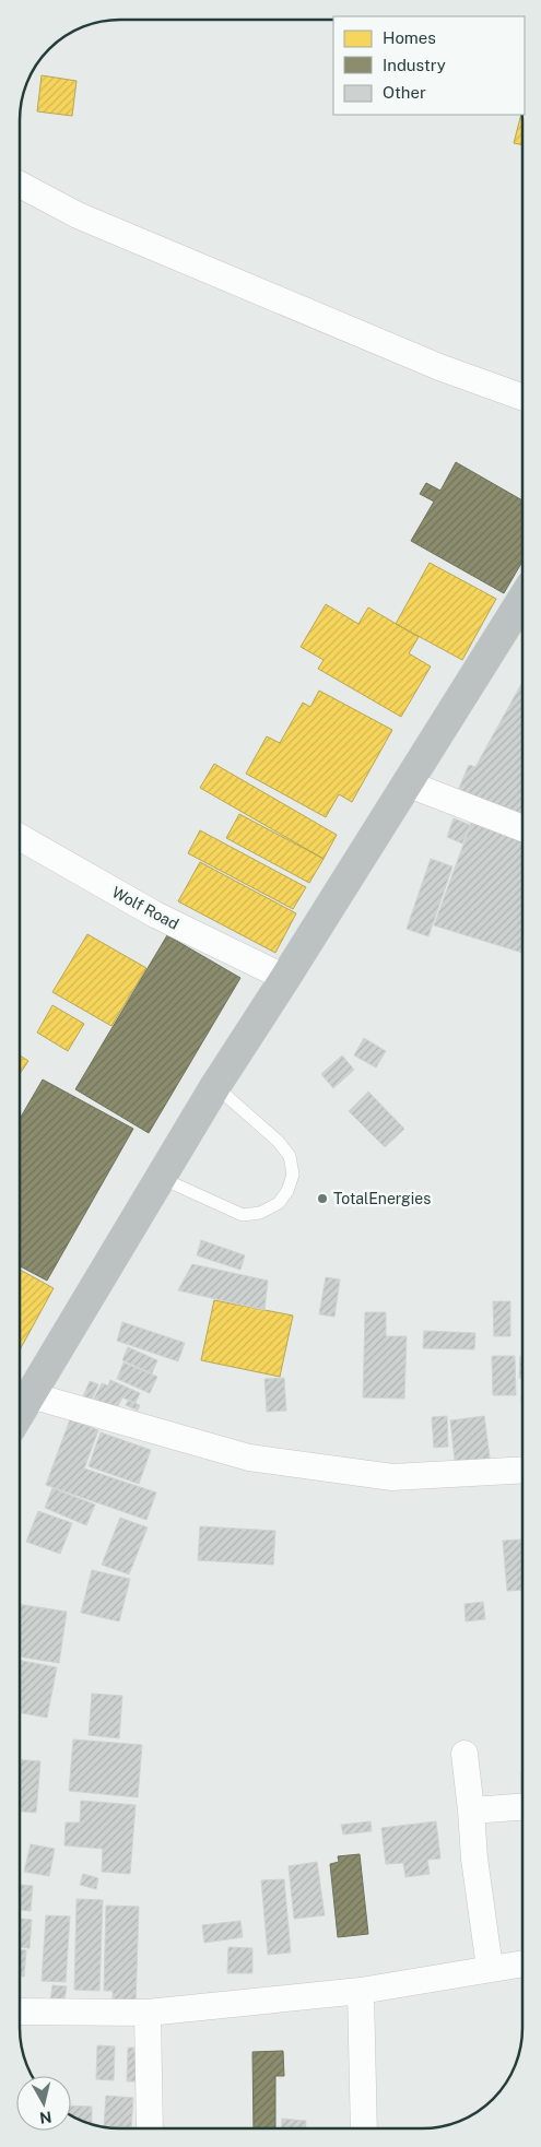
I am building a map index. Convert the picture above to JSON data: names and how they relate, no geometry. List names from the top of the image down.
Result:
{
  "streets": {
    "street": ["Wolf Road"]
  },
  "places": ["TotalEnergies"],
  "legend": ["Homes", "Industry", "Other"],
  "north": "bottom"
}
